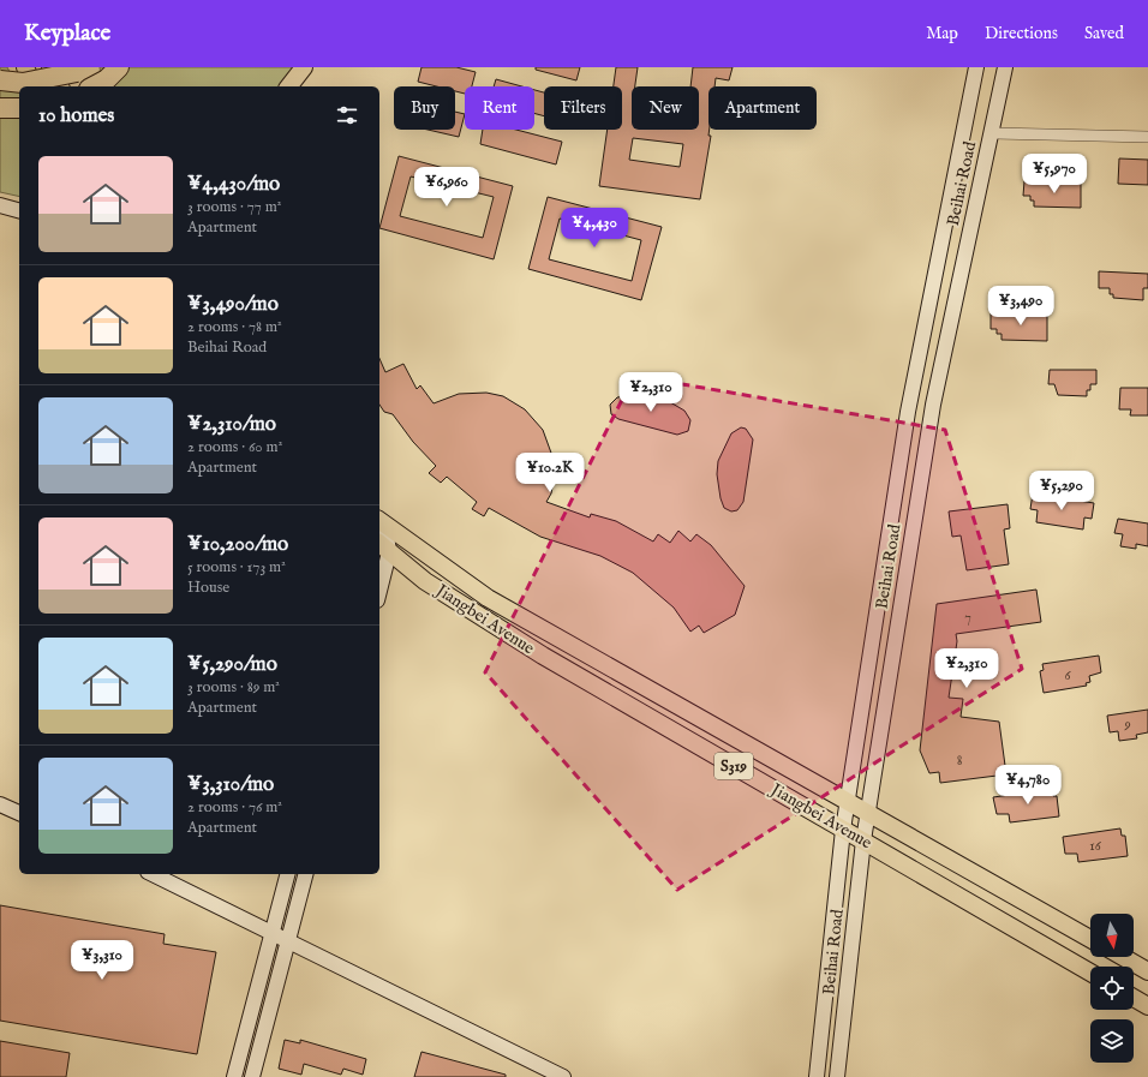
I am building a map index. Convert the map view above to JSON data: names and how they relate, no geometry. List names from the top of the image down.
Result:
{
  "streets": {
    "main road": ["Jiangbei Avenue", "S319"],
    "street": ["Beihai Road"]
  },
  "crossings": [
    ["Beihai Road", "Jiangbei Avenue"]
  ],
  "house_numbers": [
    "7",
    "6",
    "9",
    "8",
    "16"
  ],
  "north": "bottom",
  "page": {
    "header": "Keyplace",
    "nav": ["Map", "Directions", "Saved"],
    "chip": [
      "Buy",
      "Rent",
      "Filters",
      "New",
      "Apartment"
    ],
    "heading": "10 homes",
    "list": [
      {
        "name": "¥4,430/mo",
        "note": "3 rooms · 77 m² · Apartment"
      },
      {
        "name": "¥3,490/mo",
        "note": "2 rooms · 78 m² · Beihai Road"
      },
      {
        "name": "¥2,310/mo",
        "note": "2 rooms · 60 m² · Apartment"
      },
      {
        "name": "¥10,200/mo",
        "note": "5 rooms · 173 m² · House"
      },
      {
        "name": "¥5,290/mo",
        "note": "3 rooms · 89 m² · Apartment"
      },
      {
        "name": "¥3,310/mo",
        "note": "2 rooms · 76 m² · Apartment"
      }
    ],
    "price": [
      "¥5,970",
      "¥6,960",
      "¥4,430",
      "¥3,490",
      "¥2,310",
      "¥10.2K",
      "¥5,290",
      "¥2,310",
      "¥4,780",
      "¥3,310"
    ]
  }
}
